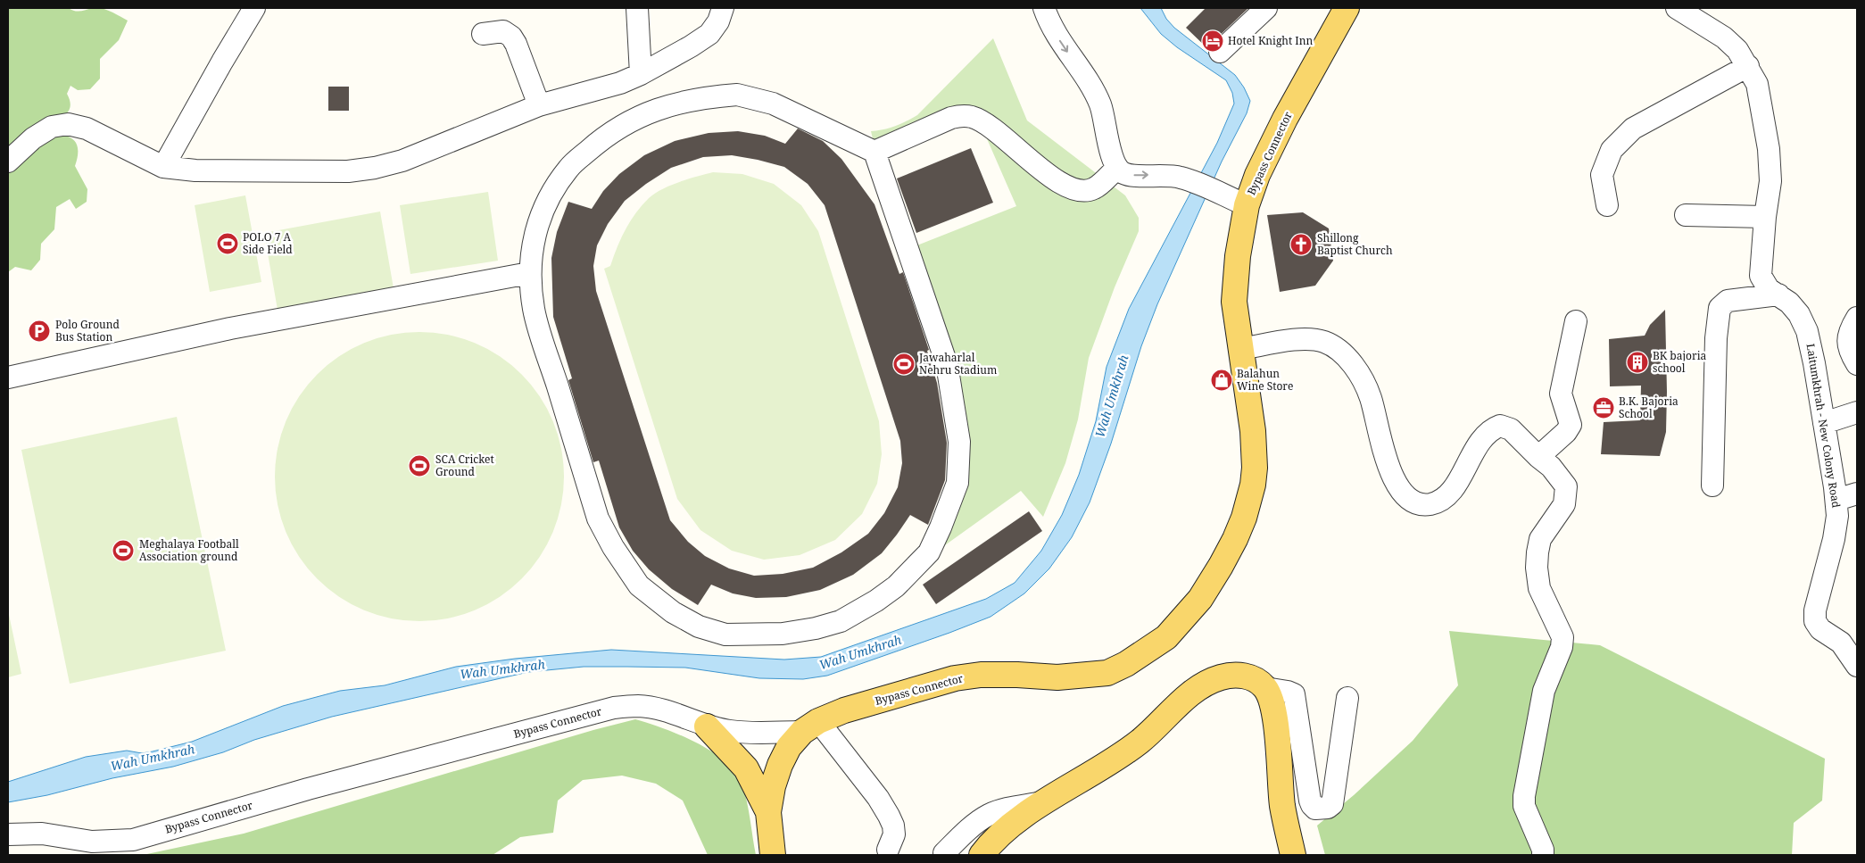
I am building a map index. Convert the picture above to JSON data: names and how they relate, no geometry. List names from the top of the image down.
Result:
{
  "streets": {
    "main road": ["Bypass Connector"],
    "street": ["Laitumkhrah - New Colony Road"]
  },
  "water": ["Wah Umkhrah"],
  "places": {
    "hotel": ["Hotel Knight Inn"],
    "sports": [
      "POLO 7 A Side Field",
      "Jawaharlal Nehru Stadium",
      "SCA Cricket Ground",
      "Meghalaya Football Association ground"
    ],
    "church": ["Shillong Baptist Church"],
    "parking": ["Polo Ground Bus Station"],
    "building": ["BK bajoria school"],
    "shop": ["Balahun Wine Store"],
    "office": ["B.K. Bajoria School"]
  }
}
